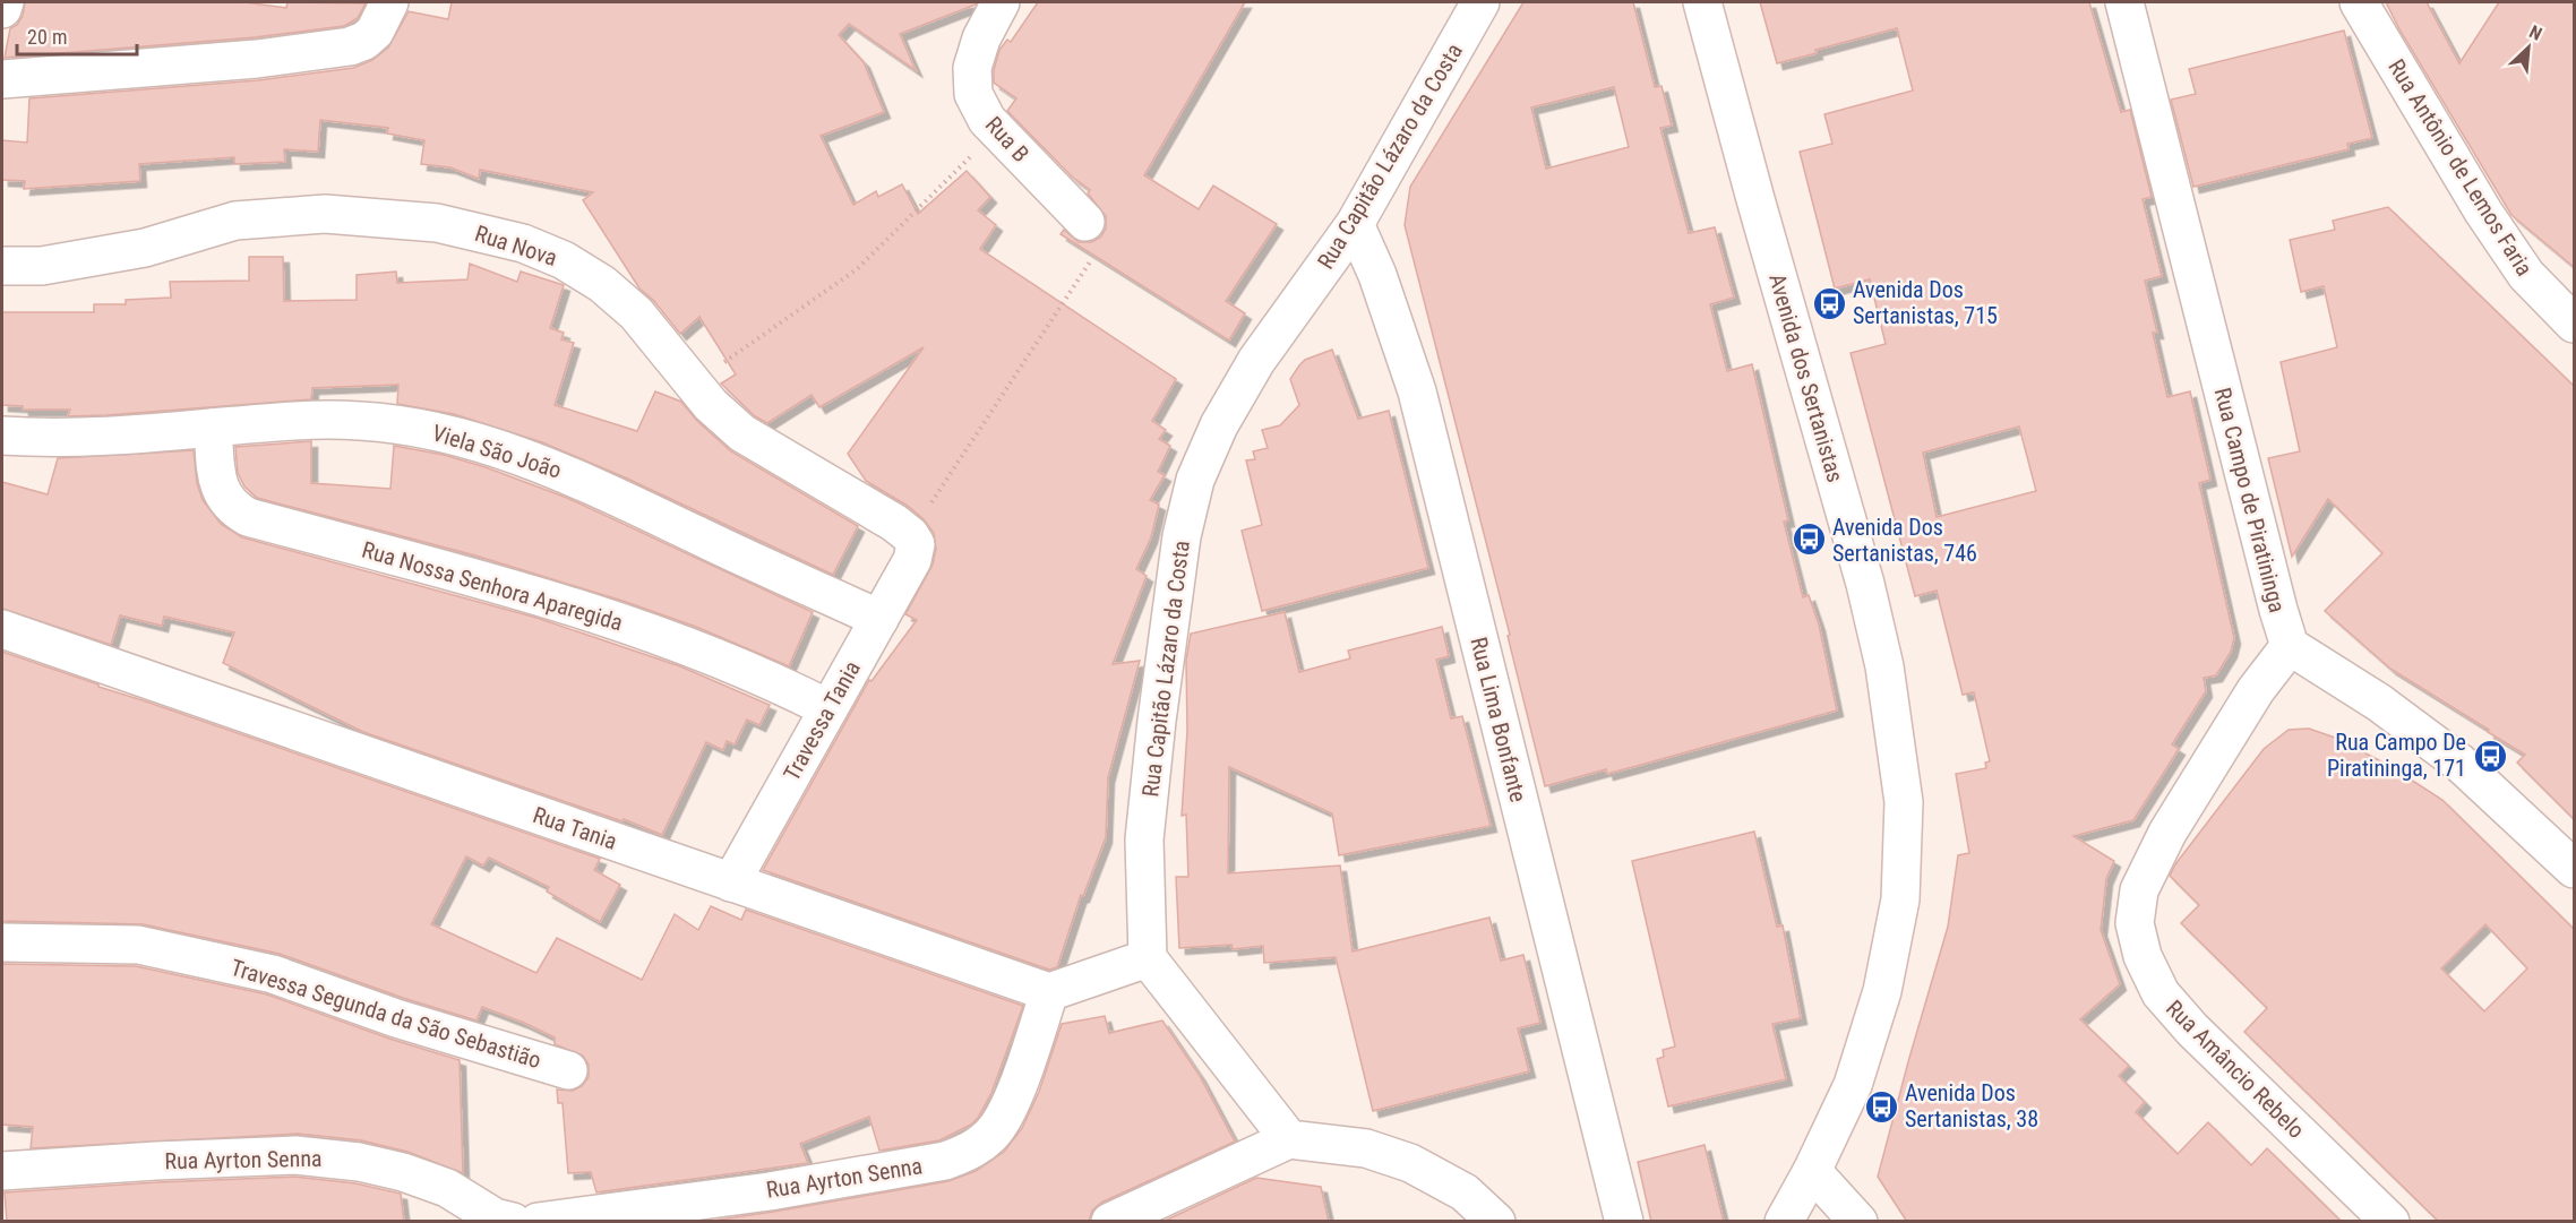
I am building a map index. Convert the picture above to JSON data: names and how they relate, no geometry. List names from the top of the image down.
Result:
{
  "streets": {
    "street": [
      "Rua B",
      "Rua Capitão Lázaro da Costa",
      "Rua Antônio de Lemos Faria",
      "Rua Nova",
      "Avenida dos Sertanistas",
      "Viela São João",
      "Rua Campo de Piratininga",
      "Rua Nossa Senhora Aparegida",
      "Rua Lima Bonfante",
      "Travessa Tania",
      "Rua Tania",
      "Travessa Segunda da São Sebastião",
      "Rua Amâncio Rebelo",
      "Rua Ayrton Senna"
    ]
  },
  "crossings": [
    ["Rua Capitão Lázaro da Costa", "Rua Lima Bonfante"],
    ["Rua Nova", "Travessa Tania"],
    ["Viela São João", "Rua Nossa Senhora Aparegida"],
    ["Viela São João", "Travessa Tania"],
    ["Rua Campo de Piratininga", "Rua Amâncio Rebelo"],
    ["Rua Nossa Senhora Aparegida", "Travessa Tania"],
    ["Travessa Tania", "Rua Tania"],
    ["Rua Tania", "Rua Ayrton Senna"]
  ],
  "places": {
    "bus stop": [
      "Avenida Dos Sertanistas, 715",
      "Avenida Dos Sertanistas, 746",
      "Rua Campo De Piratininga, 171",
      "Avenida Dos Sertanistas, 38"
    ]
  },
  "scale_bar": "20 m",
  "north": "top right"
}
